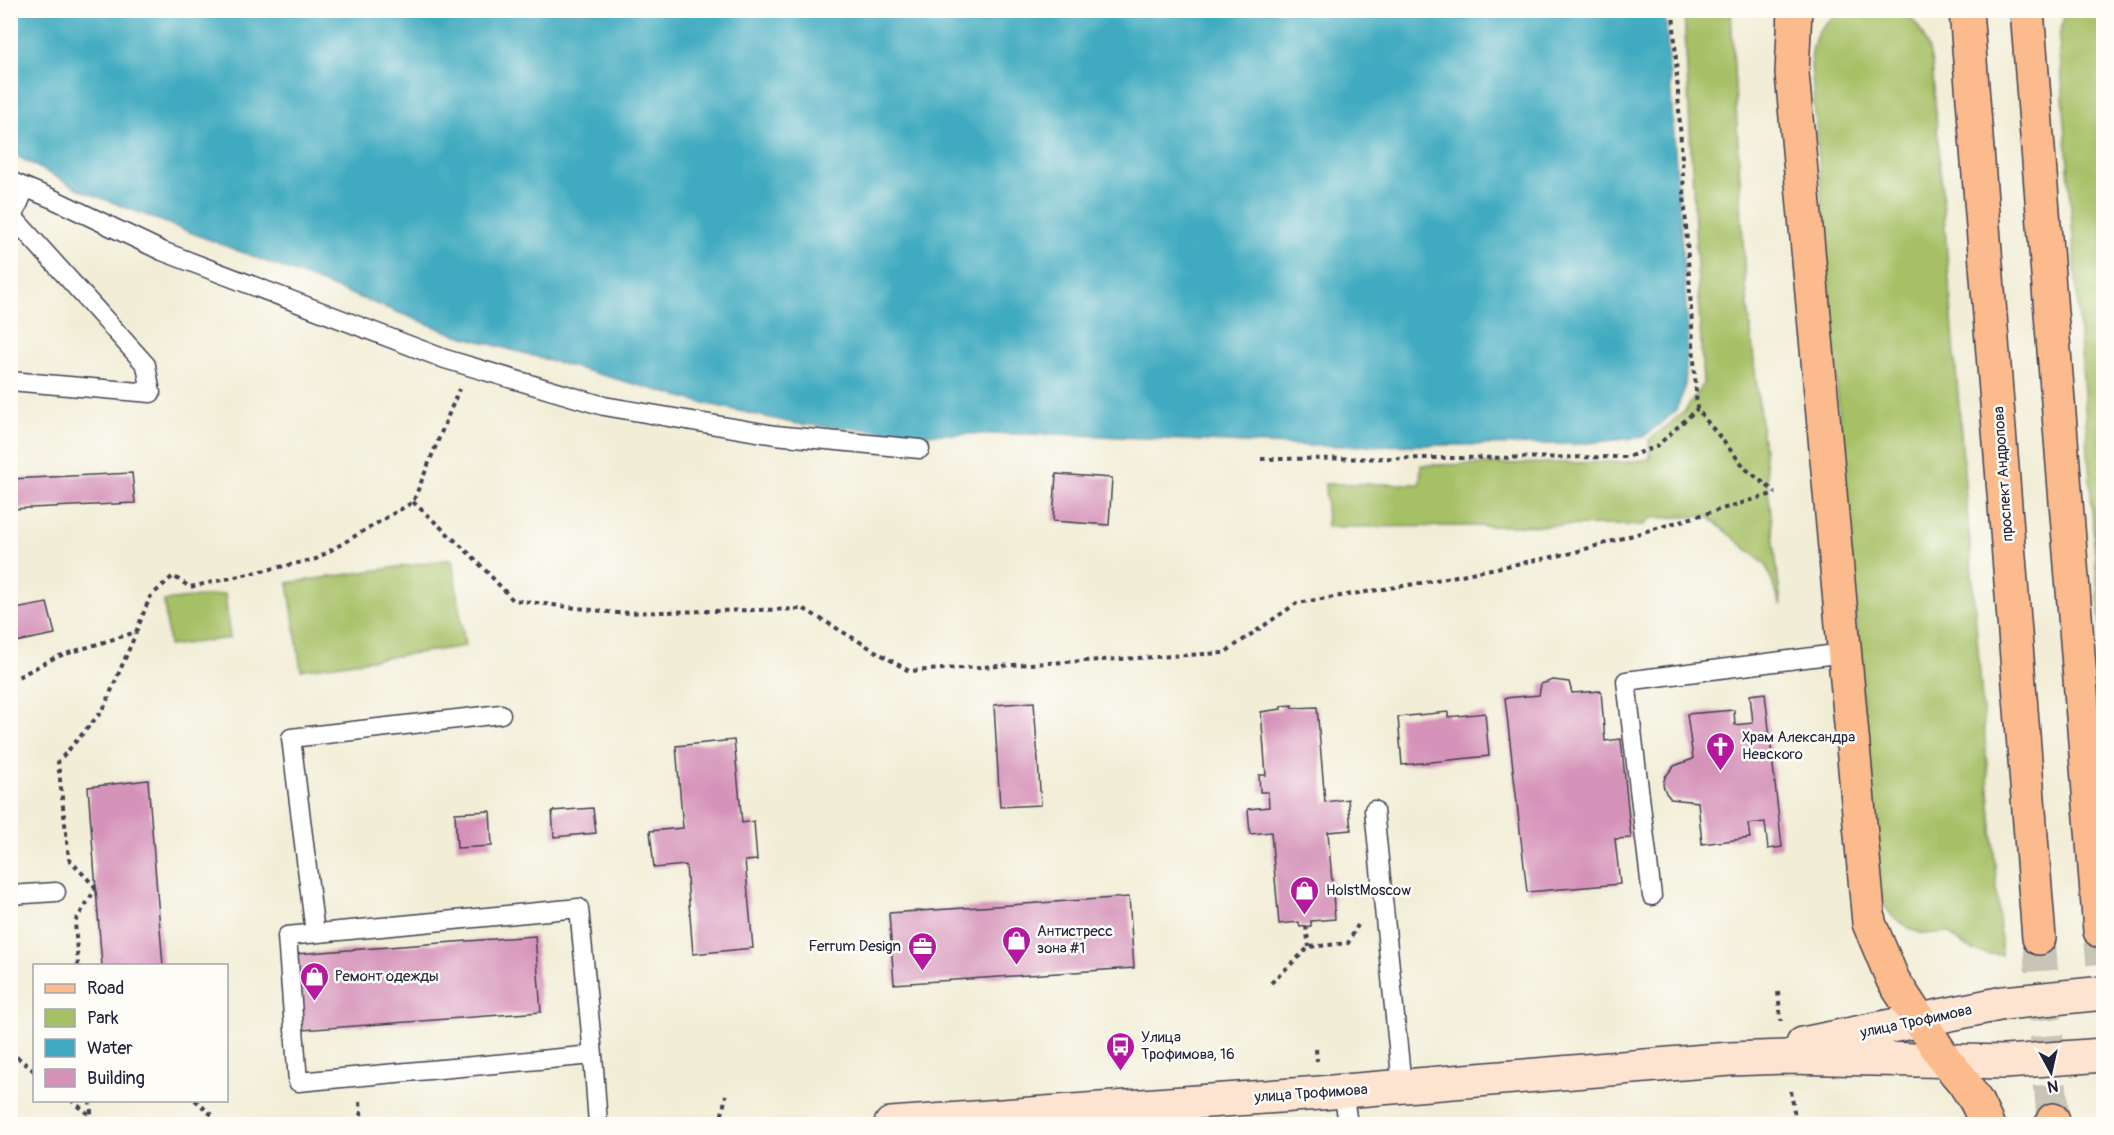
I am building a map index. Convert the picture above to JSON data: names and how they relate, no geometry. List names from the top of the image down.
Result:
{
  "streets": {
    "main road": ["проспект Андропова", "улица Трофимова"]
  },
  "places": {
    "church": ["Храм Александра Невского"],
    "shop": ["HolstMoscow", "Антистресс зона #1", "Ремонт одежды"],
    "office": ["Ferrum Design"],
    "bus stop": ["Улица Трофимова, 16"]
  },
  "legend": [
    "Road",
    "Park",
    "Water",
    "Building"
  ],
  "north": "bottom"
}
